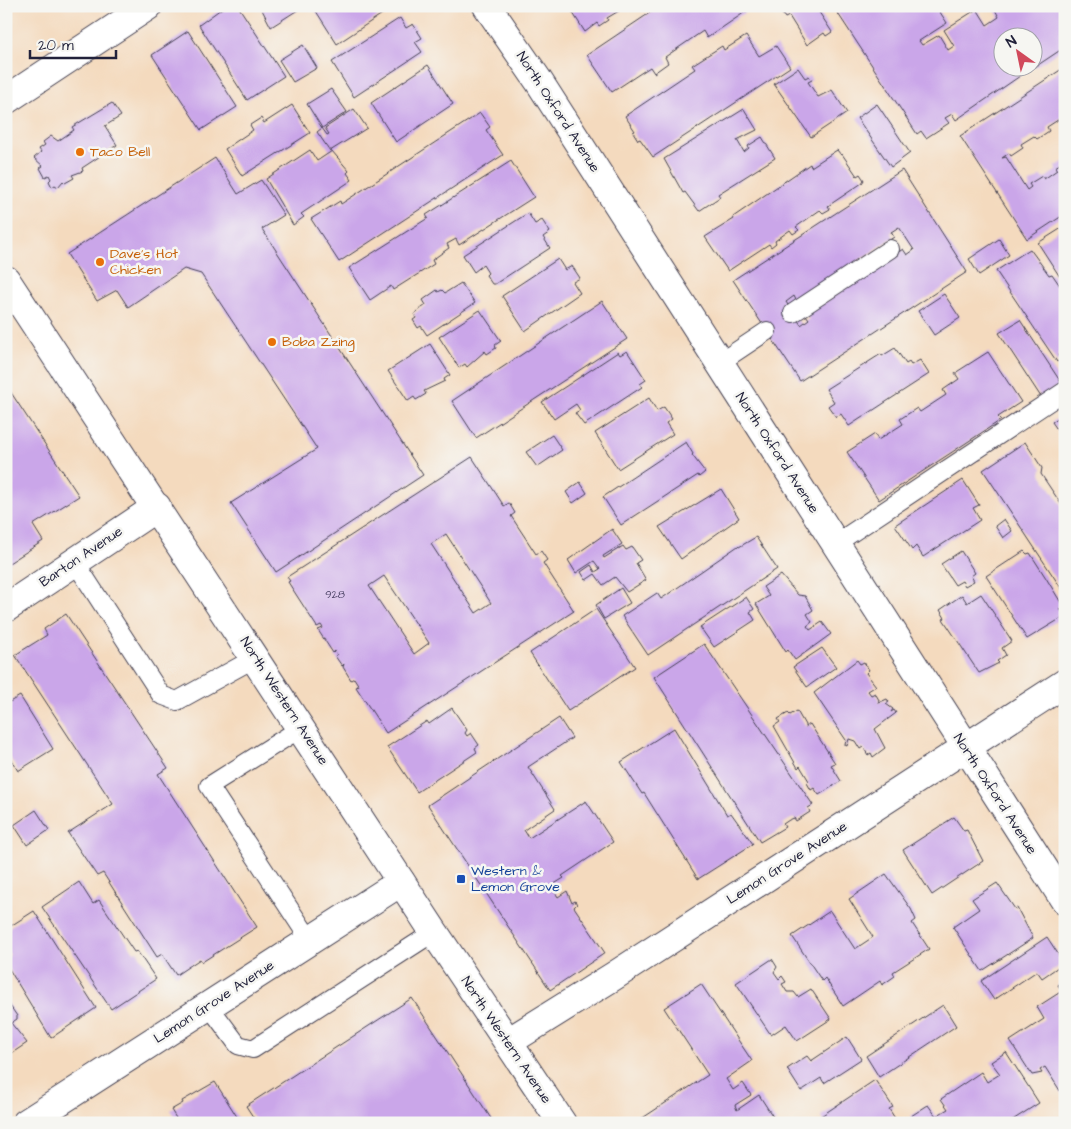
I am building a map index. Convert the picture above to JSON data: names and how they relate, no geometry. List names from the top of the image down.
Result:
{
  "streets": {
    "street": [
      "North Oxford Avenue",
      "Barton Avenue",
      "North Western Avenue",
      "Lemon Grove Avenue"
    ]
  },
  "crossings": [
    ["North Oxford Avenue", "Lemon Grove Avenue"],
    ["Barton Avenue", "North Western Avenue"],
    ["North Western Avenue", "Lemon Grove Avenue"]
  ],
  "places": {
    "other": ["Taco Bell", "Dave's Hot Chicken", "Boba Zzing"],
    "transit": ["Western & Lemon Grove"]
  },
  "house_numbers": ["928"],
  "scale_bar": "20 m",
  "north": "top left"
}
